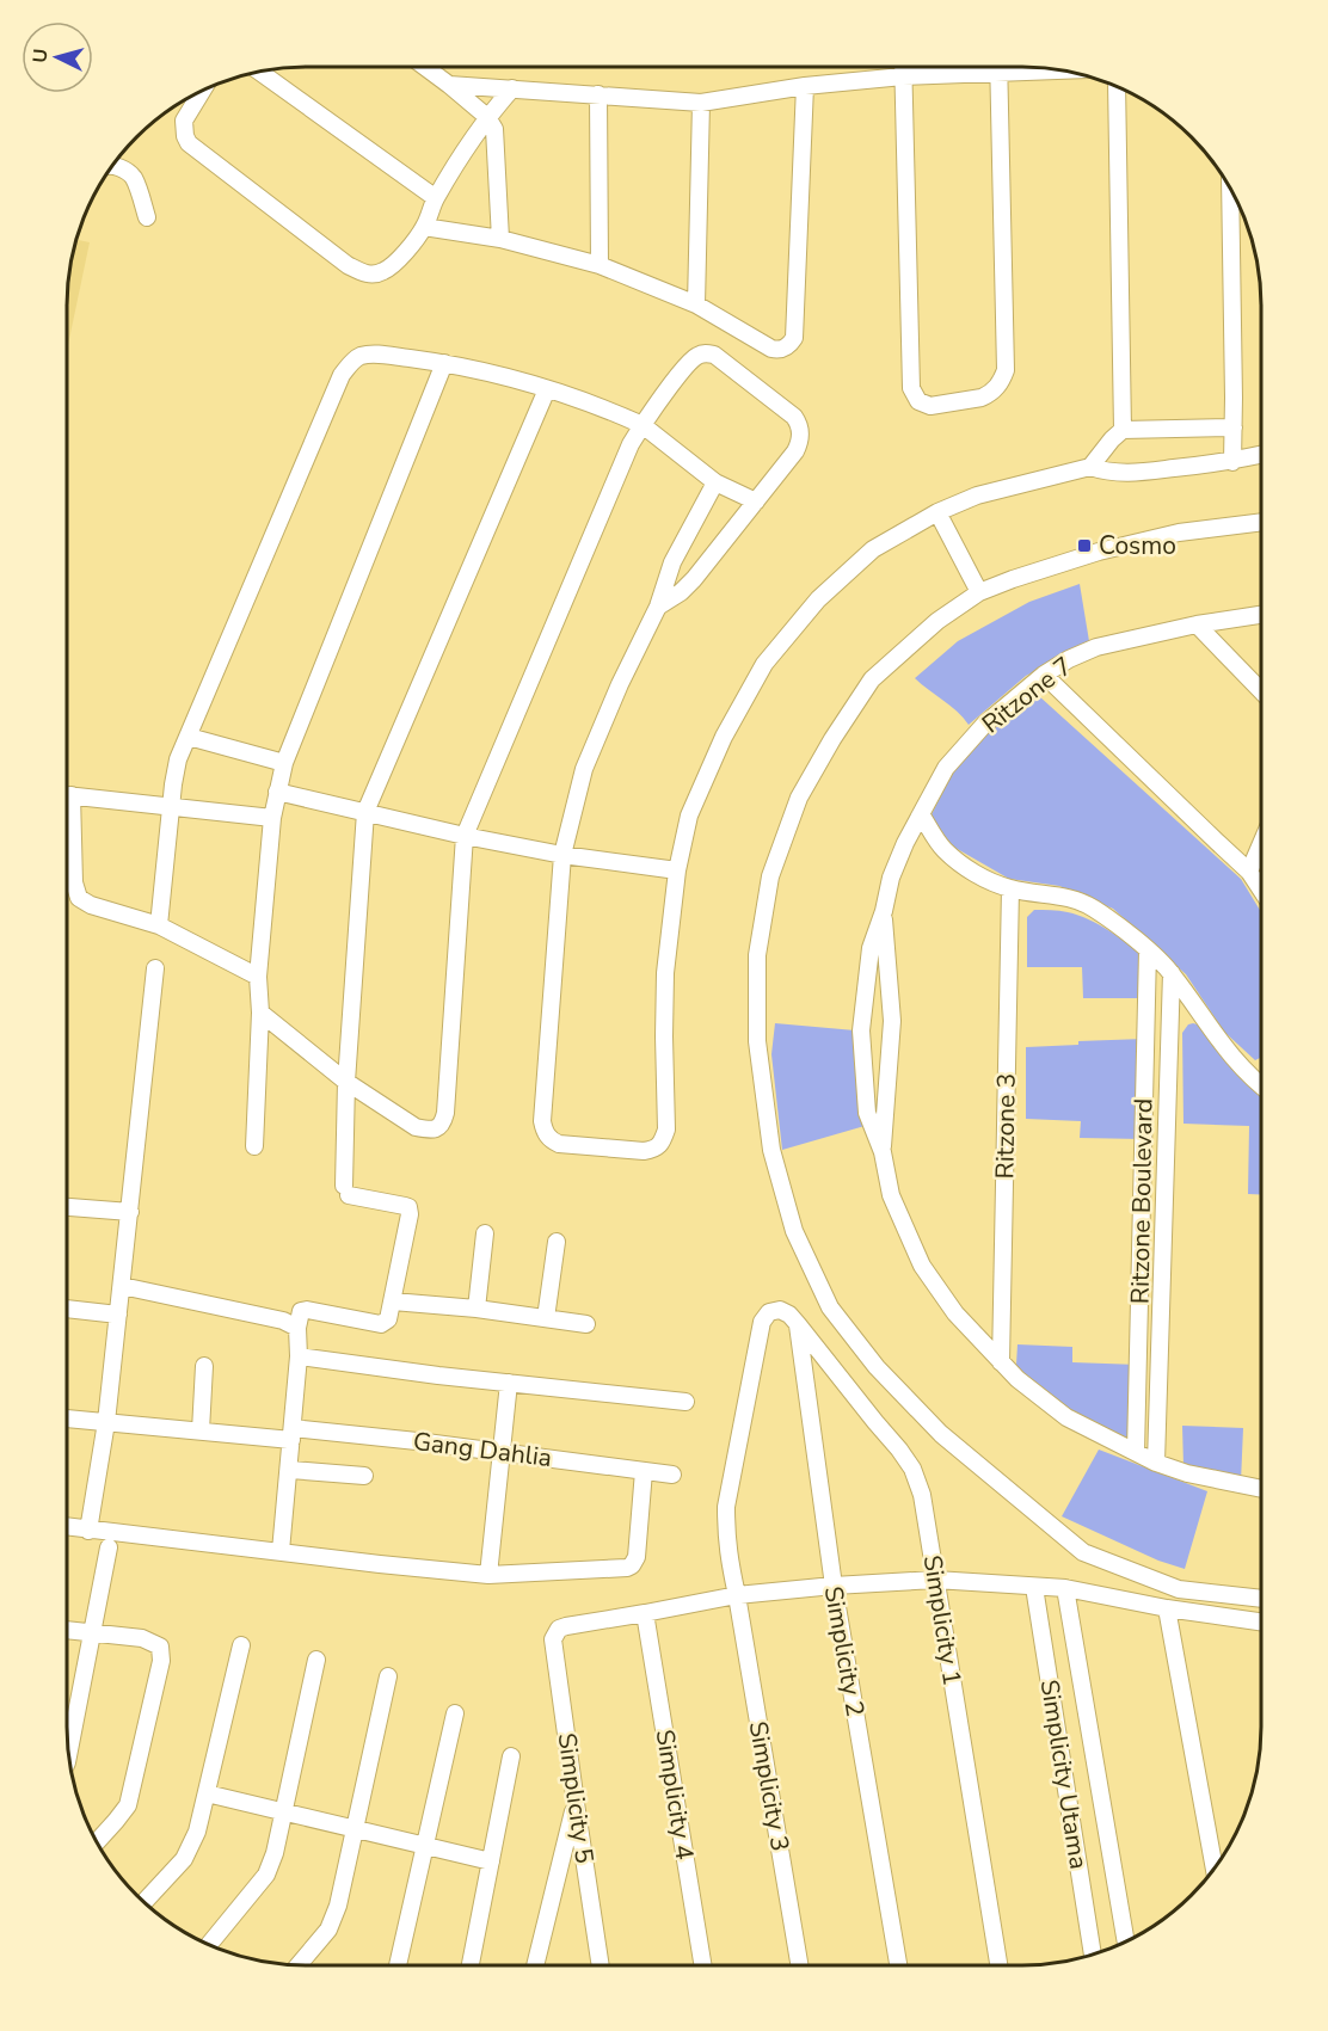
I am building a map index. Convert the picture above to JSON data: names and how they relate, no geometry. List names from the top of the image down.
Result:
{
  "streets": {
    "street": [
      "Ritzone 7",
      "Ritzone 3",
      "Ritzone Boulevard",
      "Gang Dahlia",
      "Simplicity 1",
      "Simplicity 2",
      "Simplicity Utama",
      "Simplicity 3",
      "Simplicity 4",
      "Simplicity 5"
    ]
  },
  "crossings": [
    ["Simplicity 1", "Simplicity 2"],
    ["Simplicity 1", "Simplicity 3"],
    ["Simplicity 4", "Simplicity 5"]
  ],
  "places": {
    "transit": ["Cosmo"]
  },
  "north": "left"
}
